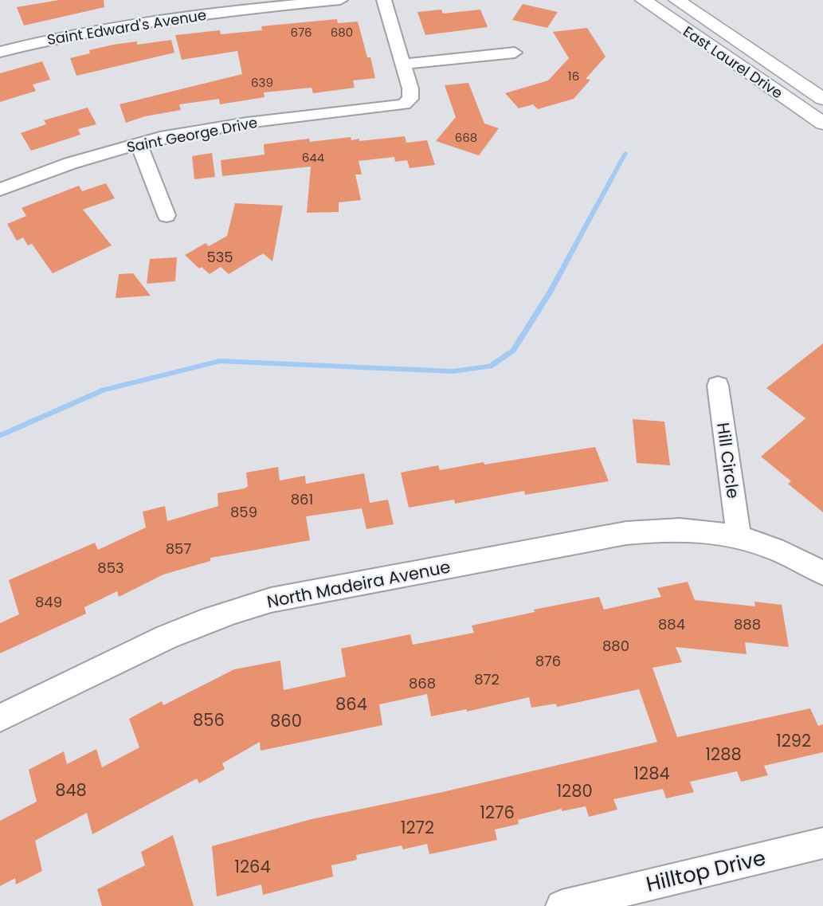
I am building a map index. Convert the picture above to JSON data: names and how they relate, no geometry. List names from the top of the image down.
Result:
{
  "streets": {
    "main road": ["East Laurel Drive"],
    "street": [
      "Saint Edward's Avenue",
      "Saint George Drive",
      "Hill Circle",
      "North Madeira Avenue",
      "Hilltop Drive"
    ]
  },
  "crossings": [
    ["Hill Circle", "North Madeira Avenue"]
  ],
  "house_numbers": [
    "676",
    "680",
    "16",
    "639",
    "668",
    "644",
    "535",
    "861",
    "859",
    "857",
    "853",
    "849",
    "884",
    "888",
    "880",
    "876",
    "872",
    "868",
    "864",
    "856",
    "860",
    "1292",
    "1288",
    "1284",
    "848",
    "1280",
    "1276",
    "1272",
    "1264"
  ]
}
